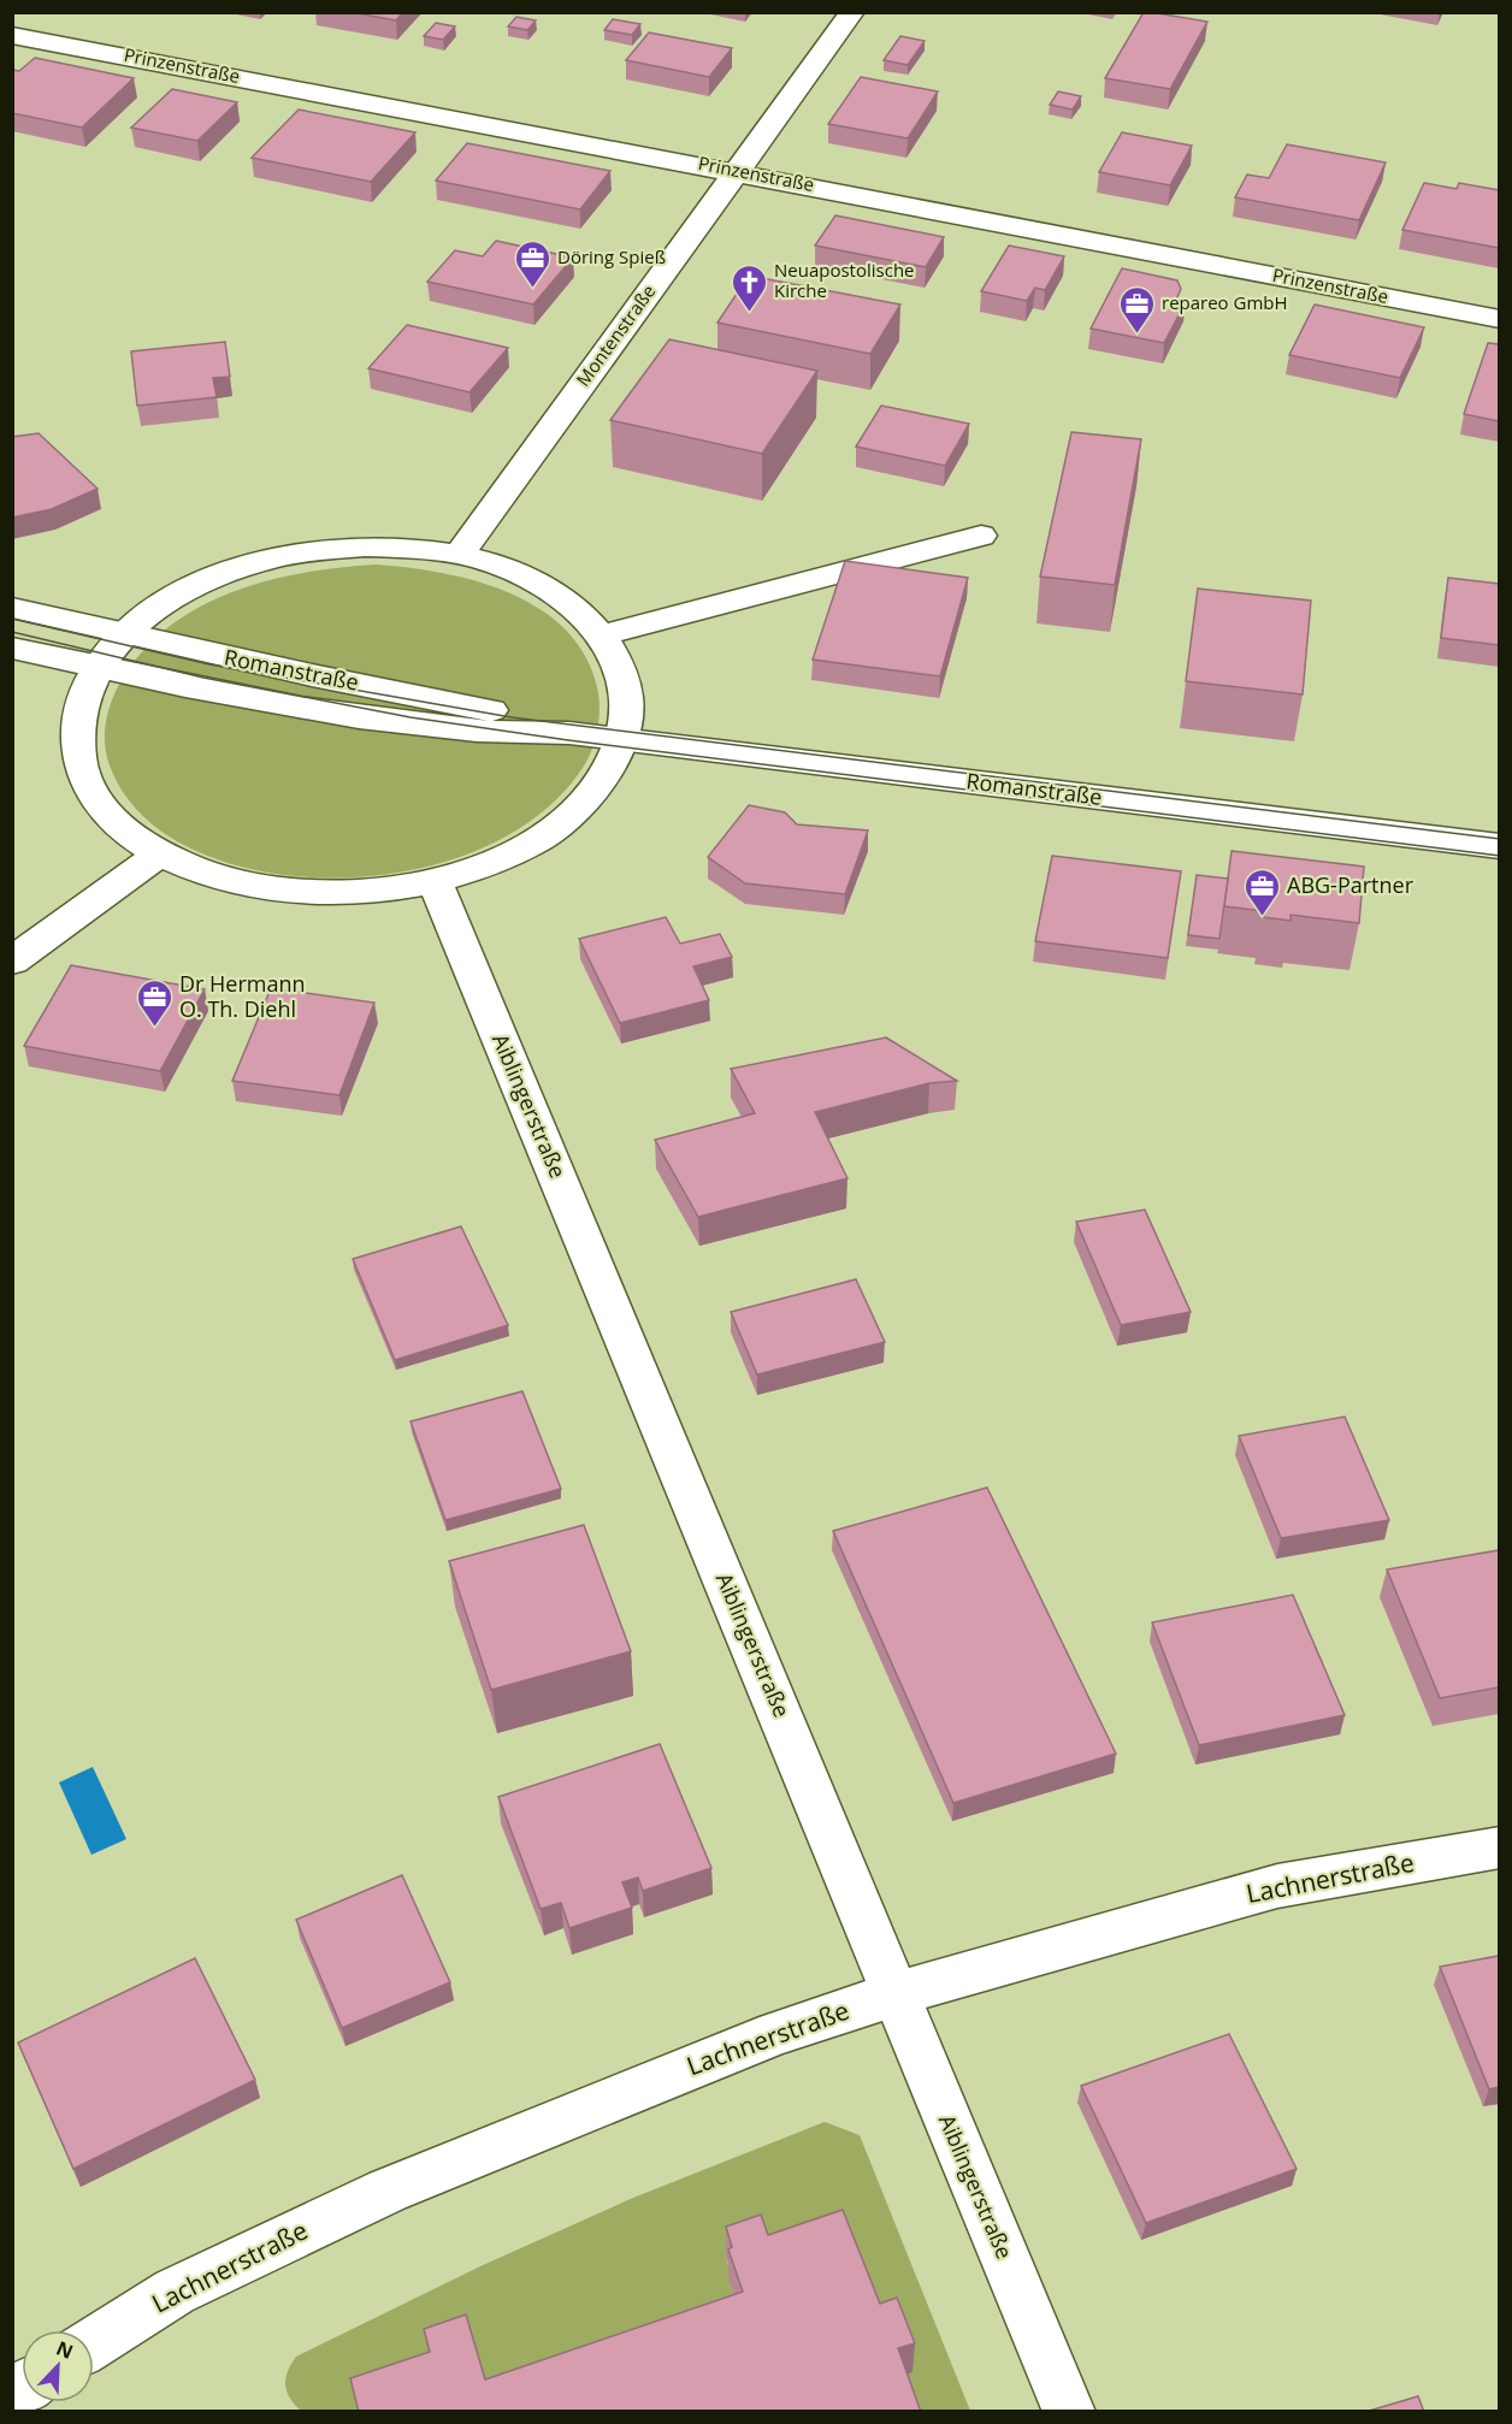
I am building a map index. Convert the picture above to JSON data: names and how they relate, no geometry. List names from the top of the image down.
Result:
{
  "streets": {
    "street": [
      "Prinzenstraße",
      "Montenstraße",
      "Romanstraße",
      "Aiblingerstraße",
      "Lachnerstraße"
    ]
  },
  "crossings": [
    ["Prinzenstraße", "Montenstraße"],
    ["Aiblingerstraße", "Lachnerstraße"]
  ],
  "places": {
    "office": [
      "Döring Spieß",
      "repareo GmbH",
      "ABG-Partner",
      "Dr Hermann O. Th. Diehl"
    ],
    "church": ["Neuapostolische Kirche"]
  },
  "north": "top right"
}
